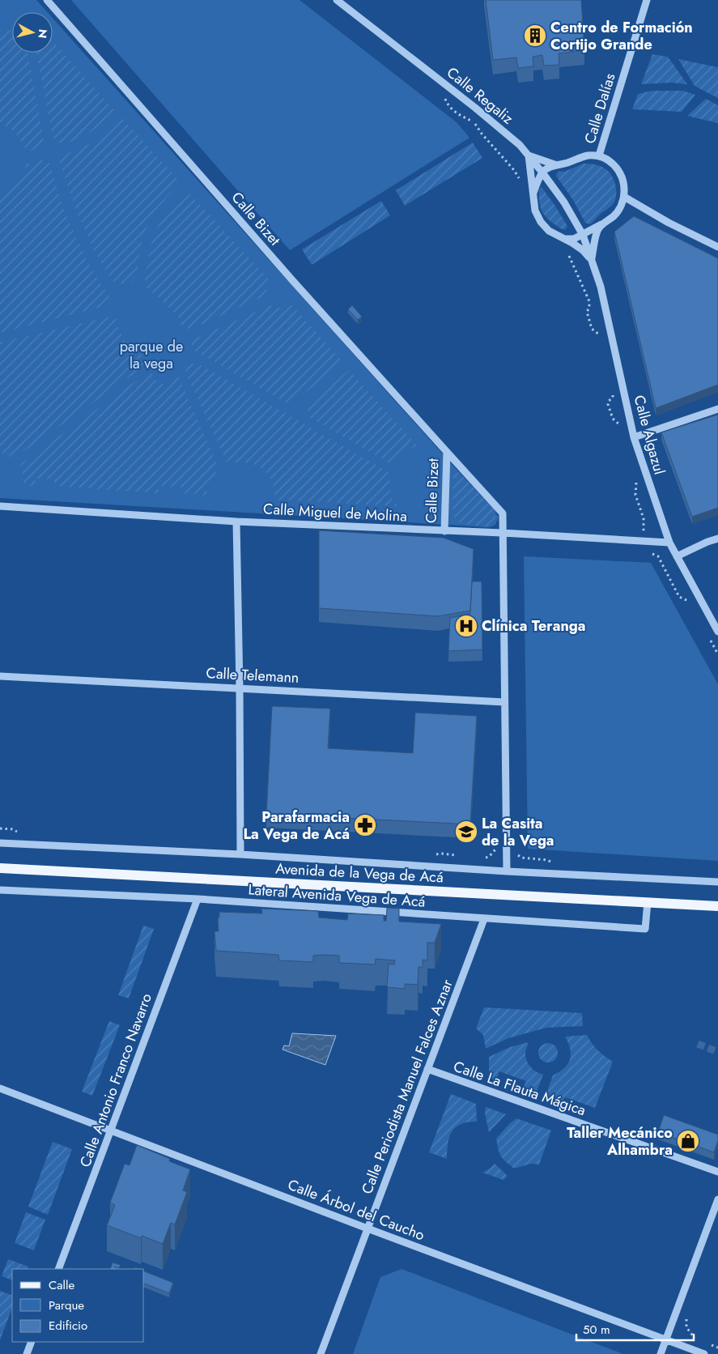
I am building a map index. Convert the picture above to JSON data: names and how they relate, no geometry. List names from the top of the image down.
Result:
{
  "streets": {
    "main road": ["Avenida de la Vega de Acá"],
    "street": [
      "Calle Regaliz",
      "Calle Dalías",
      "Calle Bizet",
      "Calle Algazul",
      "Calle Miguel de Molina",
      "Calle Telemann",
      "Lateral Avenida Vega de Acá",
      "Calle Antonio Franco Navarro",
      "Calle Periodista Manuel Falces Aznar",
      "Calle La Flauta Mágica",
      "Calle Árbol del Caucho"
    ]
  },
  "crossings": [
    ["Calle Regaliz", "Calle Algazul"],
    ["Calle Bizet", "Calle Miguel de Molina"],
    ["Calle Bizet", "Calle Telemann"],
    ["Calle Algazul", "Calle Miguel de Molina"],
    ["Avenida de la Vega de Acá", "Lateral Avenida Vega de Acá"],
    ["Lateral Avenida Vega de Acá", "Calle Antonio Franco Navarro"],
    ["Lateral Avenida Vega de Acá", "Calle Periodista Manuel Falces Aznar"],
    ["Calle Antonio Franco Navarro", "Calle Árbol del Caucho"],
    ["Calle Periodista Manuel Falces Aznar", "Calle La Flauta Mágica"],
    ["Calle Periodista Manuel Falces Aznar", "Calle Árbol del Caucho"]
  ],
  "parks": ["parque de la vega"],
  "places": {
    "building": ["Centro de Formación Cortijo Grande"],
    "hospital": ["Clínica Teranga"],
    "pharmacy": ["Parafarmacia La Vega de Acá"],
    "school or university": ["La Casita de la Vega"],
    "shop": ["Taller Mecánico Alhambra"]
  },
  "legend": ["Calle", "Parque", "Edificio"],
  "scale_bar": "50 m",
  "north": "right"
}
